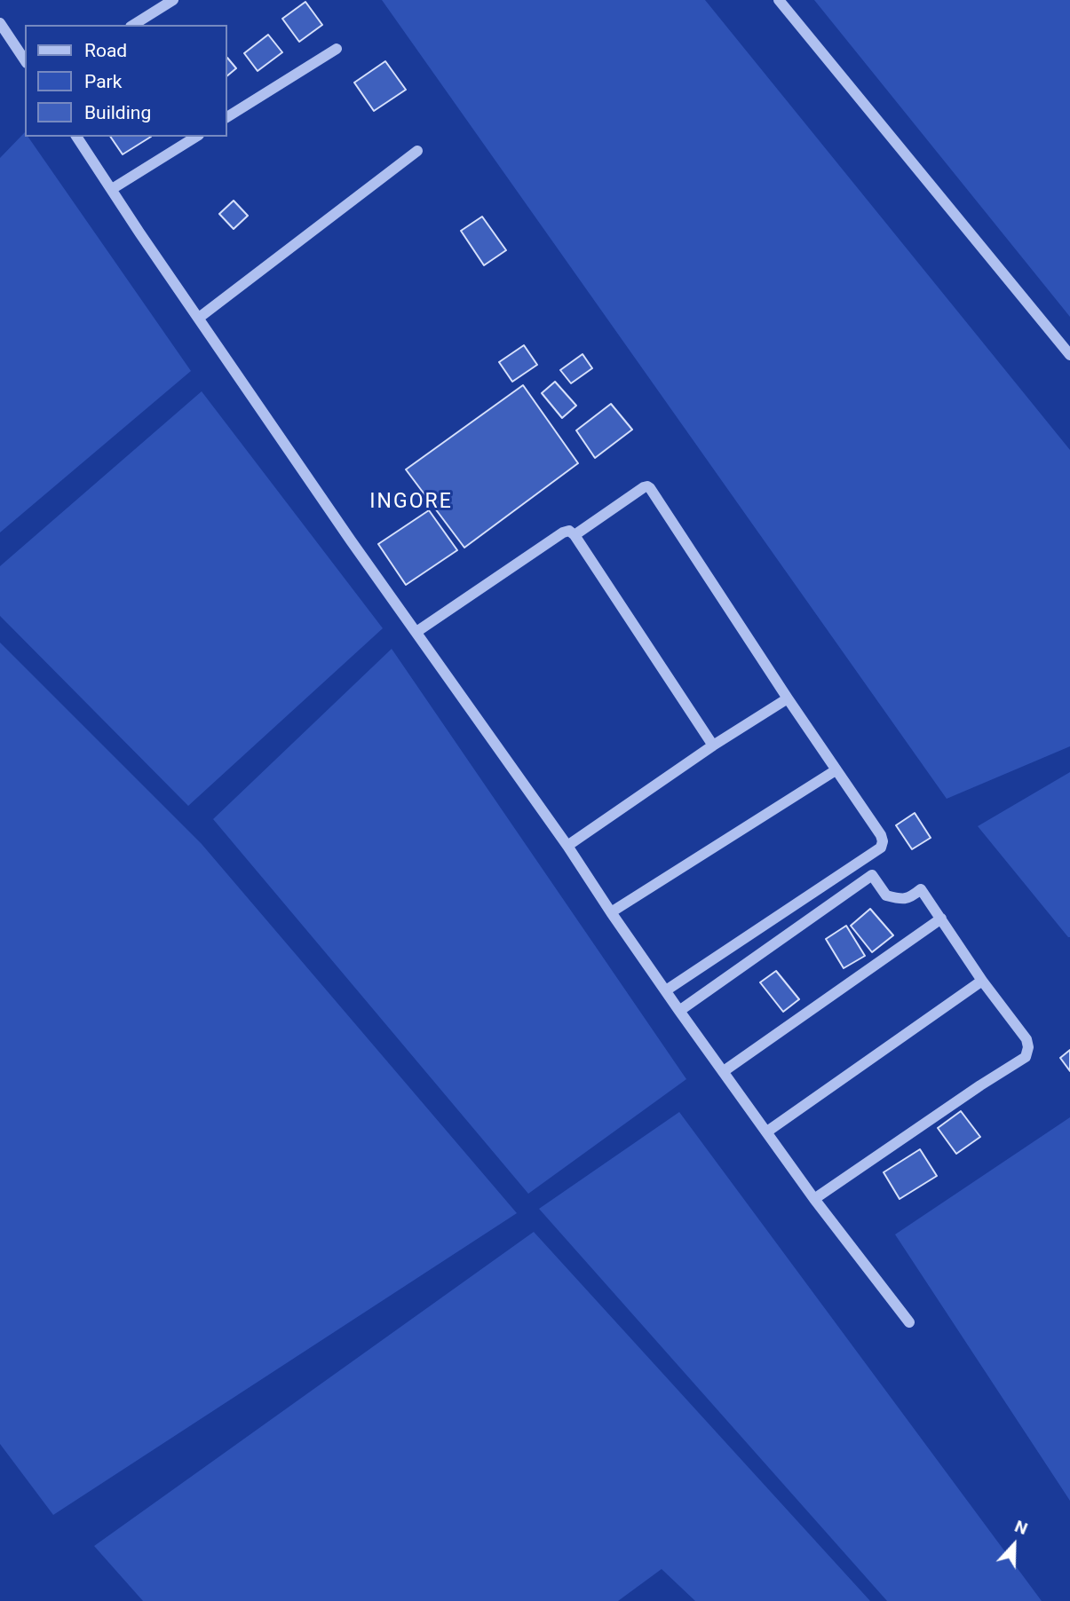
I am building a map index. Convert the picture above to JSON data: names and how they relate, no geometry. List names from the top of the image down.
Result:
{
  "districts": ["INGORE"],
  "legend": ["Road", "Park", "Building"],
  "north": "top"
}
